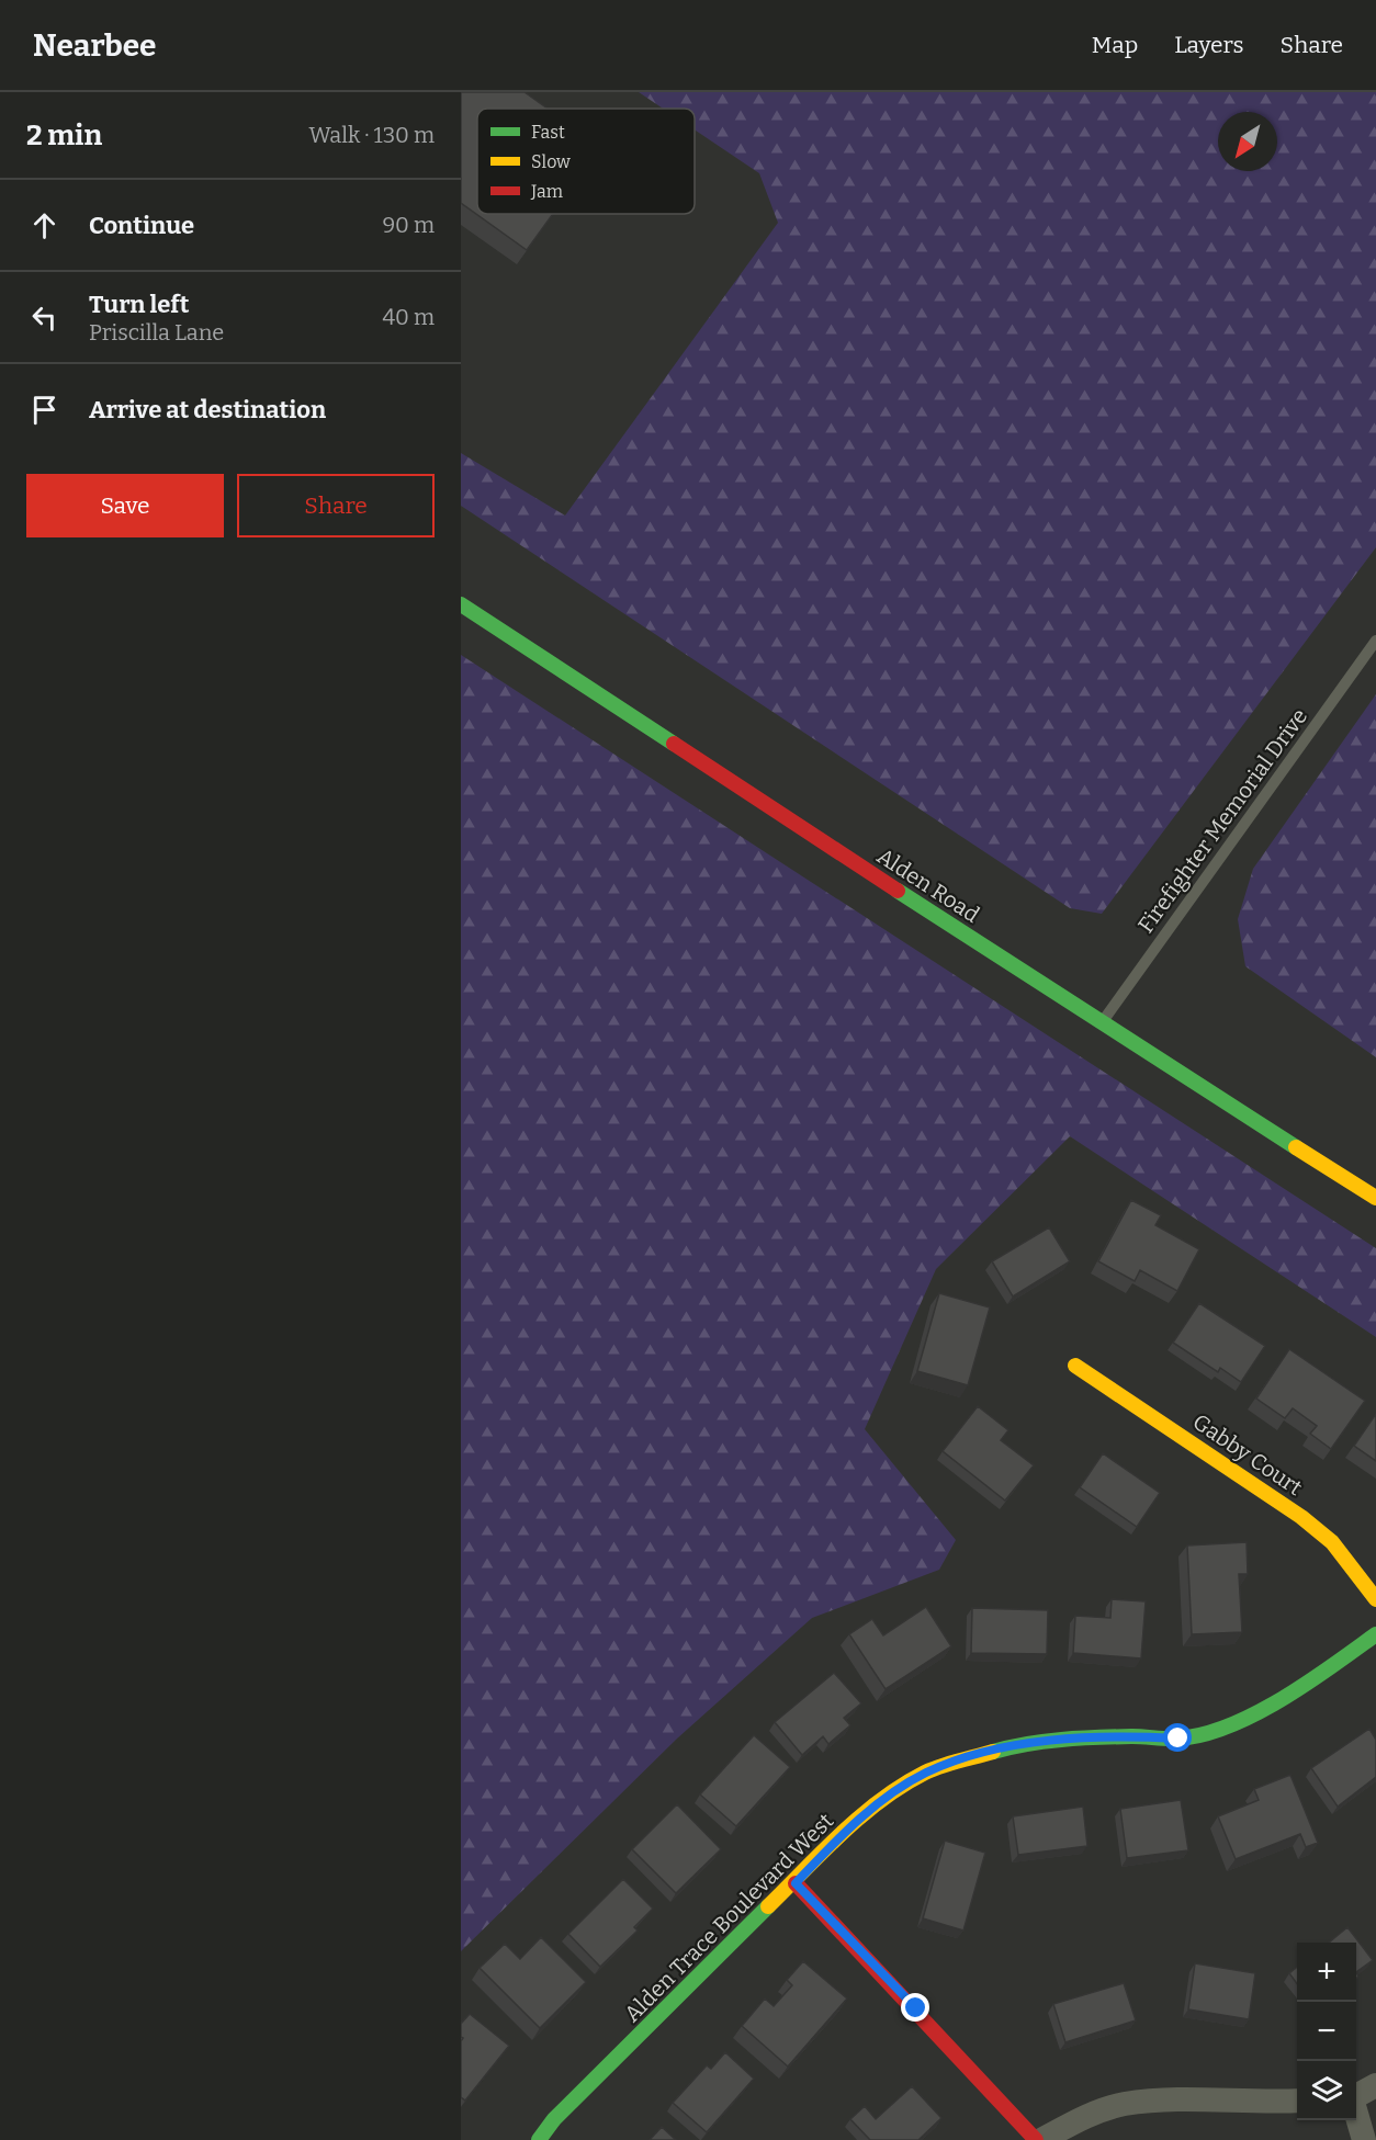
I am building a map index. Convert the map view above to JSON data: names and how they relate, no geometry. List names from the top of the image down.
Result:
{
  "streets": {
    "street": ["Alden Road", "Gabby Court", "Alden Trace Boulevard West"],
    "lane": ["Firefighter Memorial Drive"]
  },
  "crossings": [
    ["Firefighter Memorial Drive", "Alden Road"]
  ],
  "legend": ["Fast", "Slow", "Jam"],
  "north": "bottom left",
  "page": {
    "header": "Nearbee",
    "nav": ["Map", "Layers", "Share"],
    "heading": ["2 min", "Walk · 130 m"],
    "list": [
      ["Continue", "90 m"],
      ["Turn left", "Priscilla Lane", "40 m"],
      "Arrive at destination"
    ],
    "buttons": ["Save", "Share"],
    "map_buttons": ["+", "−"]
  }
}
